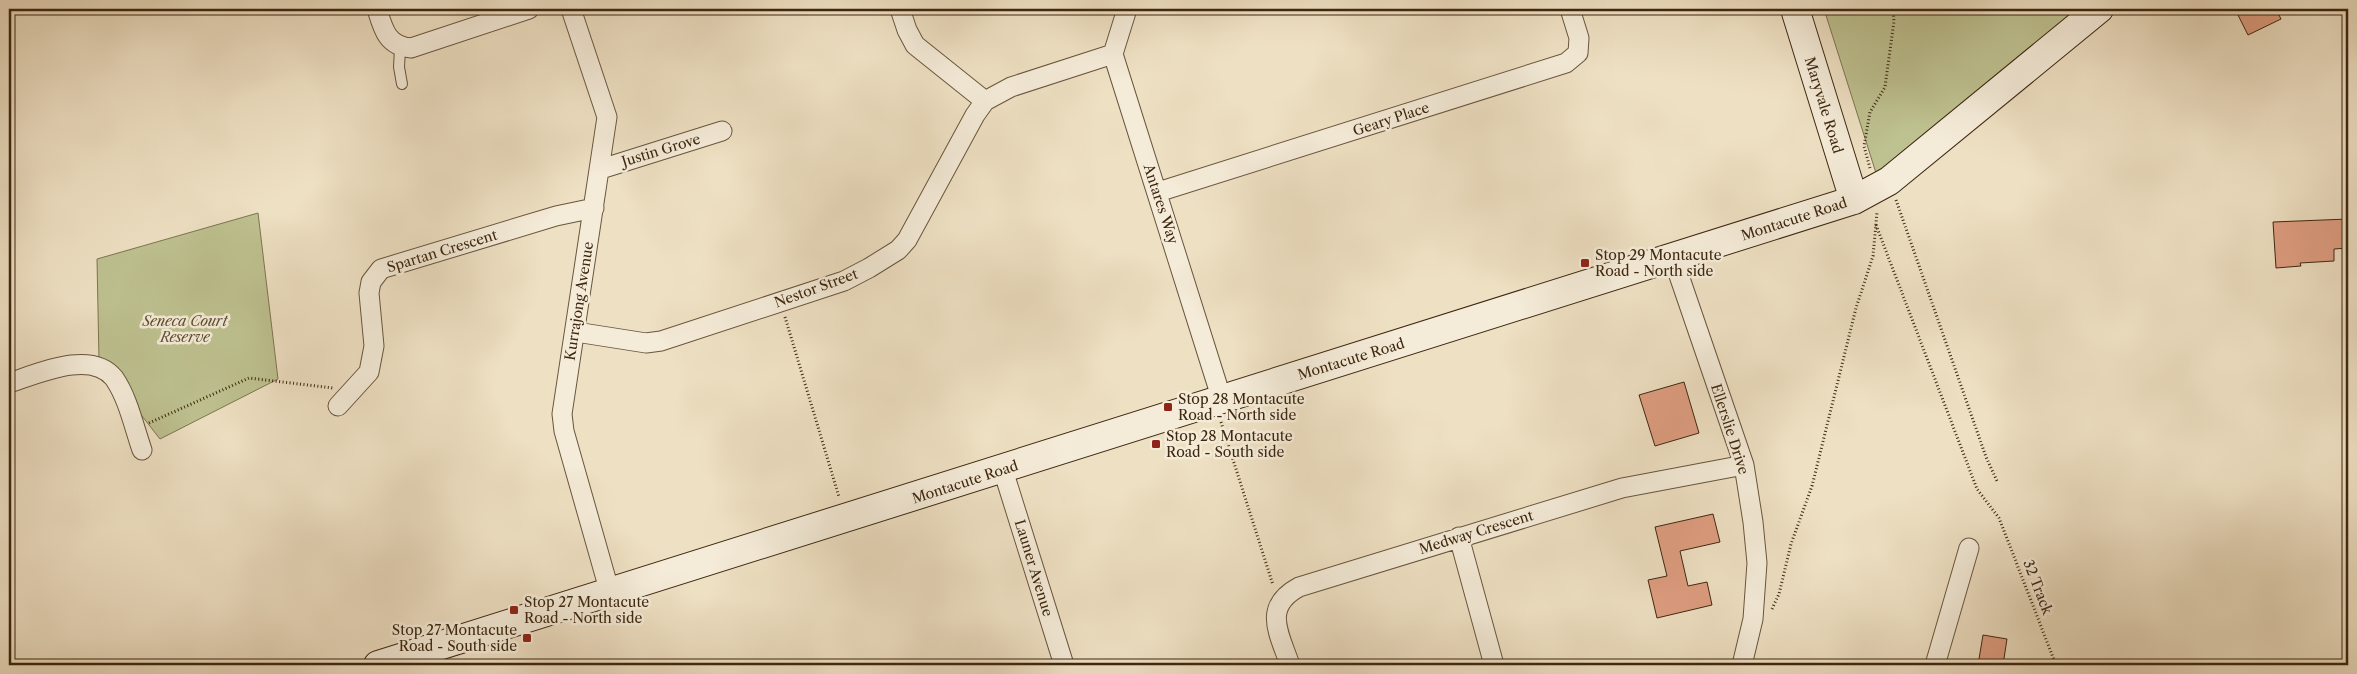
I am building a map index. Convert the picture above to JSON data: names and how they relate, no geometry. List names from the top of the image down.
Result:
{
  "streets": {
    "main road": ["Maryvale Road", "Montacute Road"],
    "street": [
      "Geary Place",
      "Justin Grove",
      "Antares Way",
      "Spartan Crescent",
      "Nestor Street",
      "Kurrajong Avenue",
      "Ellerslie Drive",
      "Medway Crescent",
      "Launer Avenue"
    ],
    "path": ["32 Track"]
  },
  "crossings": [
    ["Maryvale Road", "Montacute Road"],
    ["Geary Place", "Antares Way"],
    ["Justin Grove", "Kurrajong Avenue"],
    ["Antares Way", "Montacute Road"],
    ["Antares Way", "Nestor Street"],
    ["Montacute Road", "Kurrajong Avenue"],
    ["Montacute Road", "Ellerslie Drive"],
    ["Montacute Road", "Launer Avenue"],
    ["Spartan Crescent", "Kurrajong Avenue"],
    ["Nestor Street", "Kurrajong Avenue"],
    ["Ellerslie Drive", "Medway Crescent"]
  ],
  "parks": ["Seneca Court Reserve"],
  "places": {
    "transit": [
      "Stop 29 Montacute Road - North side",
      "Stop 28 Montacute Road - North side",
      "Stop 28 Montacute Road - South side",
      "Stop 27 Montacute Road - North side",
      "Stop 27 Montacute Road - South side"
    ]
  }
}
